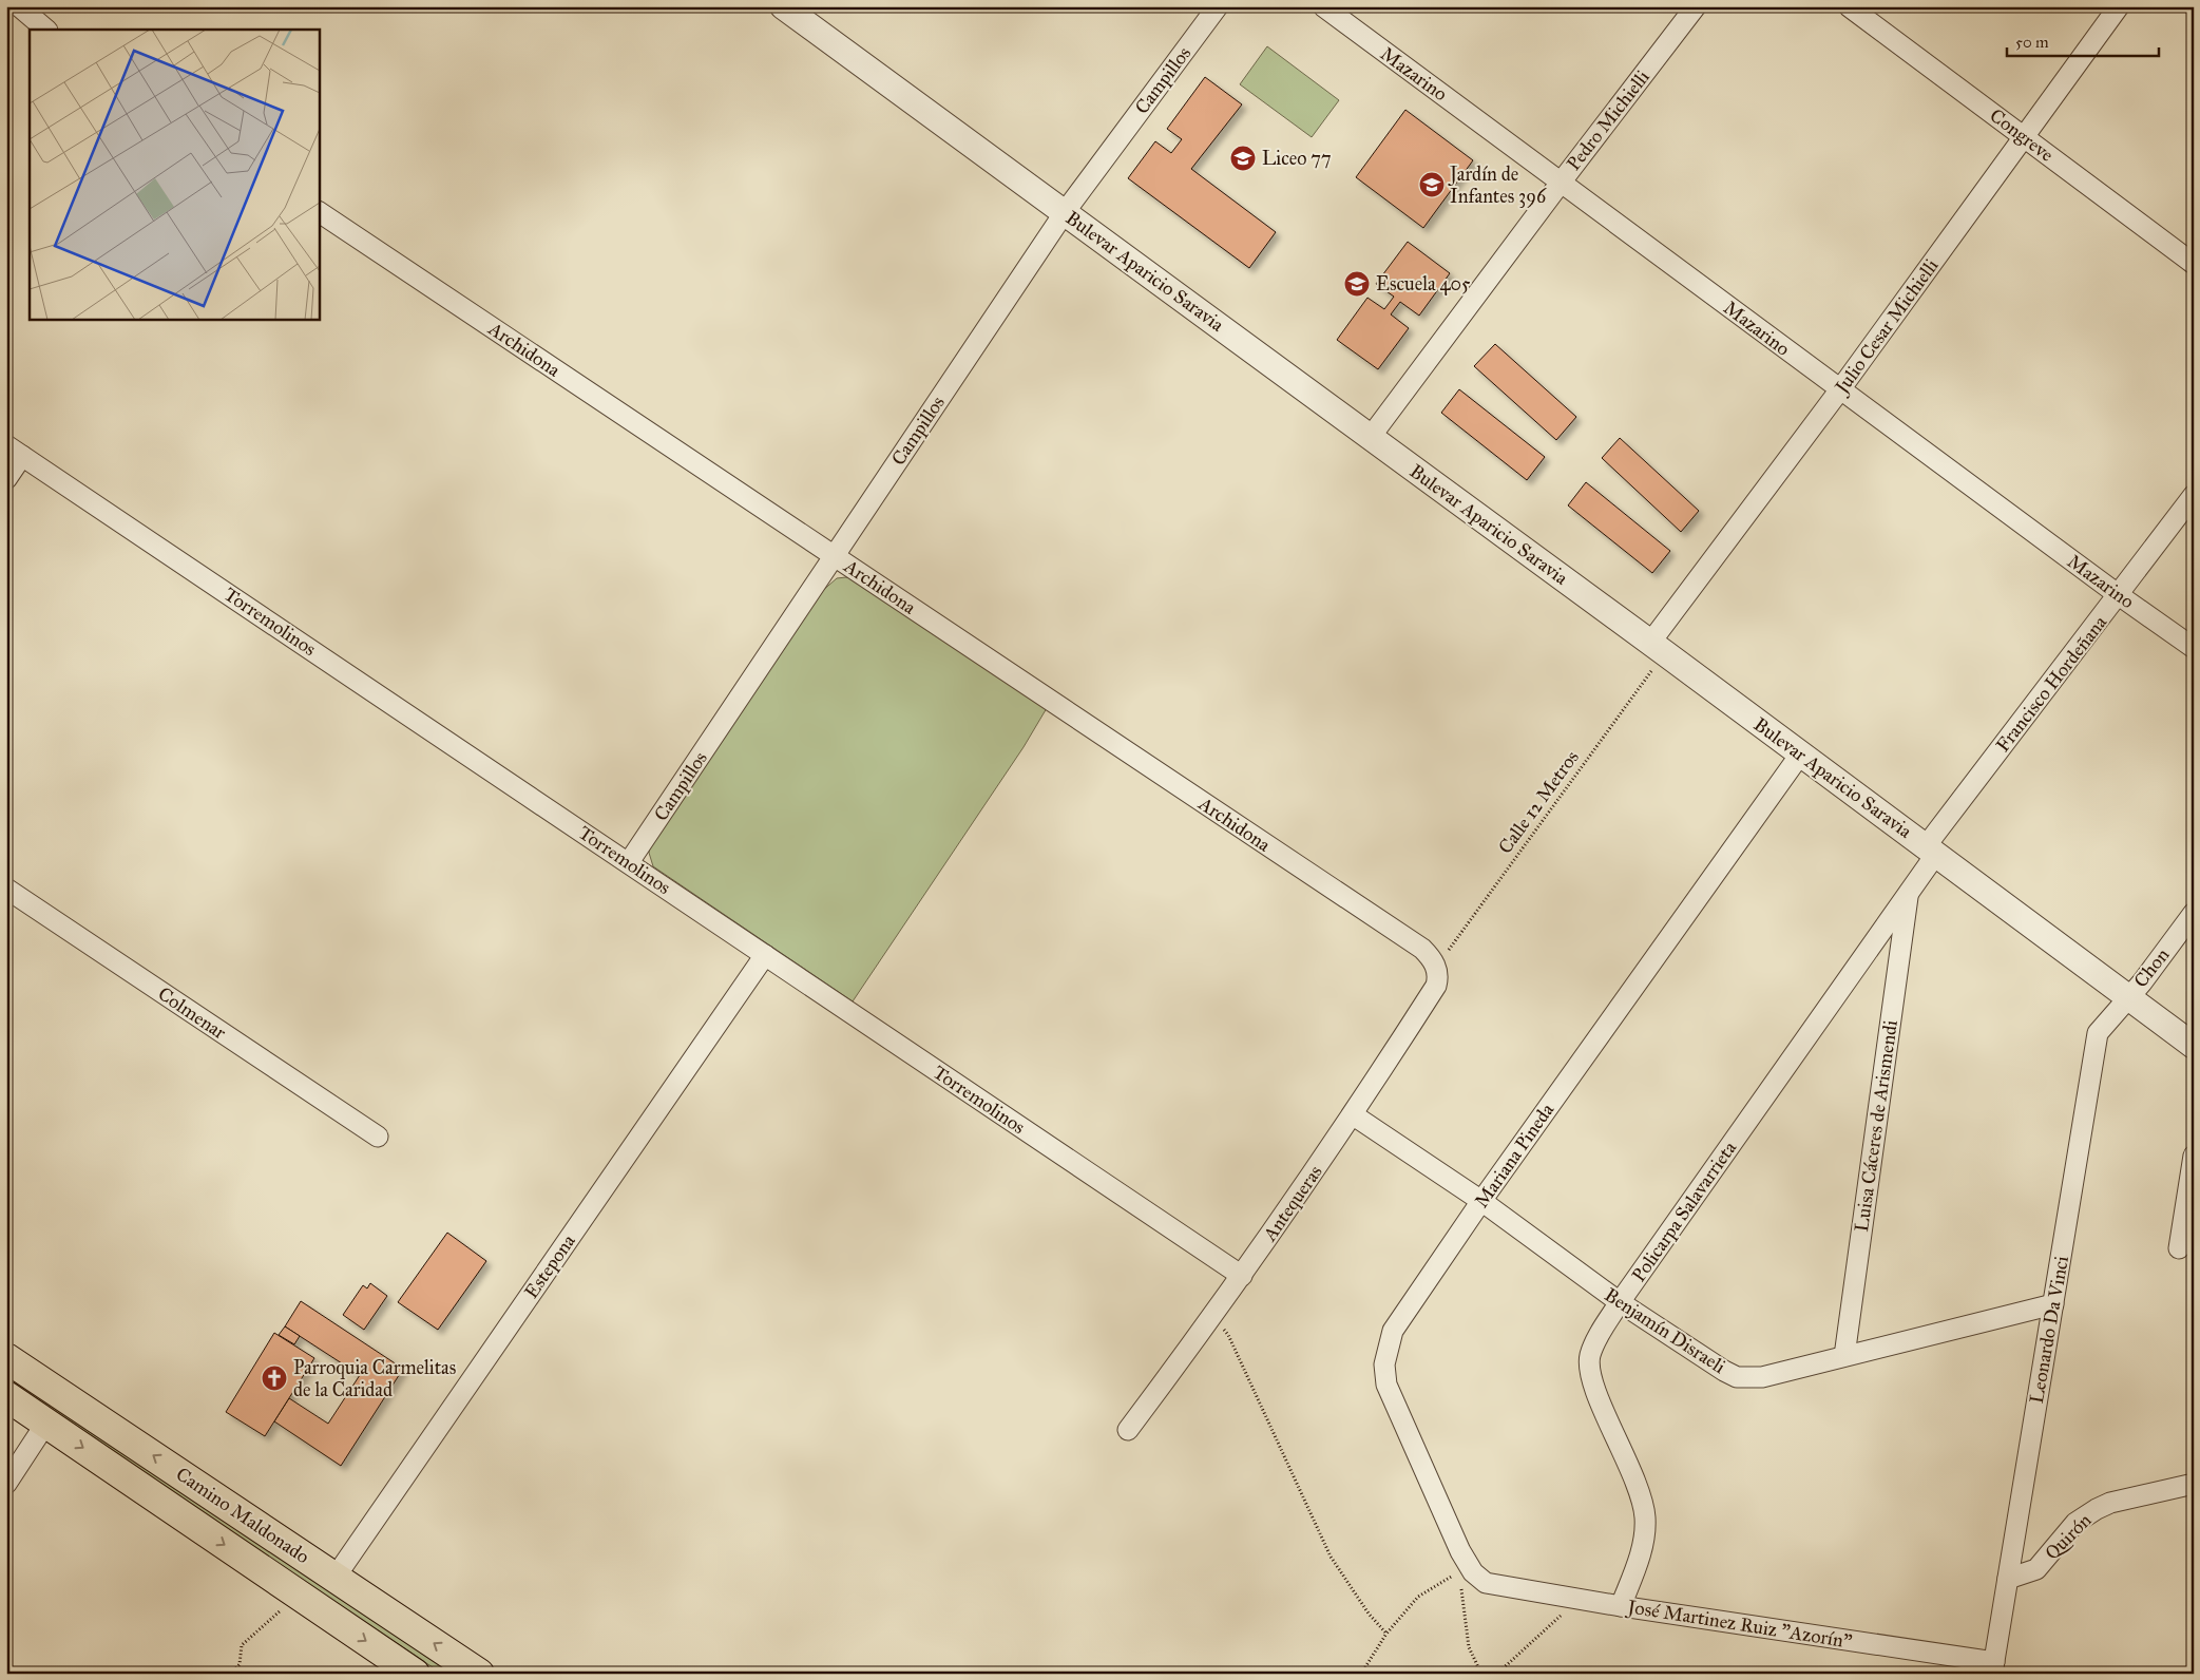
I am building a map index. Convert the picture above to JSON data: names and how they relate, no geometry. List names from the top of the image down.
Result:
{
  "streets": {
    "main road": ["Camino Maldonado"],
    "street": [
      "Mazarino",
      "Campillos",
      "Pedro Michielli",
      "Congreve",
      "Bulevar Aparicio Saravia",
      "Julio Cesar Michielli",
      "Archidona",
      "Torremolinos",
      "Francisco Hordeñana",
      "Chon",
      "Colmenar",
      "Luisa Cáceres de Arismendi",
      "Mariana Pineda",
      "Antequeras",
      "Policarpa Salavarrieta",
      "Estepona",
      "Leonardo Da Vinci",
      "Benjamín Disraeli",
      "Quirón",
      "José Martinez Ruiz \"Azorín\""
    ],
    "path": ["Calle 12 Metros"]
  },
  "crossings": [
    ["Mazarino", "Pedro Michielli"],
    ["Mazarino", "Julio Cesar Michielli"],
    ["Mazarino", "Francisco Hordeñana"],
    ["Campillos", "Bulevar Aparicio Saravia"],
    ["Campillos", "Archidona"],
    ["Campillos", "Torremolinos"],
    ["Pedro Michielli", "Bulevar Aparicio Saravia"],
    ["Congreve", "Julio Cesar Michielli"],
    ["Bulevar Aparicio Saravia", "Julio Cesar Michielli"],
    ["Bulevar Aparicio Saravia", "Francisco Hordeñana"],
    ["Bulevar Aparicio Saravia", "Calle 12 Metros"],
    ["Bulevar Aparicio Saravia", "Chon"],
    ["Bulevar Aparicio Saravia", "Mariana Pineda"],
    ["Bulevar Aparicio Saravia", "Policarpa Salavarrieta"],
    ["Bulevar Aparicio Saravia", "Leonardo Da Vinci"],
    ["Julio Cesar Michielli", "Calle 12 Metros"],
    ["Archidona", "Calle 12 Metros"],
    ["Archidona", "Antequeras"],
    ["Torremolinos", "Antequeras"],
    ["Torremolinos", "Estepona"],
    ["Francisco Hordeñana", "Policarpa Salavarrieta"],
    ["Calle 12 Metros", "Antequeras"],
    ["Chon", "Leonardo Da Vinci"],
    ["Luisa Cáceres de Arismendi", "Policarpa Salavarrieta"],
    ["Luisa Cáceres de Arismendi", "Benjamín Disraeli"],
    ["Mariana Pineda", "Benjamín Disraeli"],
    ["Mariana Pineda", "José Martinez Ruiz \"Azorín\""],
    ["Antequeras", "Benjamín Disraeli"],
    ["Policarpa Salavarrieta", "Benjamín Disraeli"],
    ["Policarpa Salavarrieta", "José Martinez Ruiz \"Azorín\""],
    ["Estepona", "Camino Maldonado"],
    ["Leonardo Da Vinci", "Benjamín Disraeli"],
    ["Leonardo Da Vinci", "Quirón"],
    ["Leonardo Da Vinci", "José Martinez Ruiz \"Azorín\""]
  ],
  "places": {
    "school or university": ["Liceo 77", "Jardín de Infantes 396", "Escuela 405"],
    "church": ["Parroquia Carmelitas de la Caridad"]
  },
  "scale_bar": "50 m"
}
